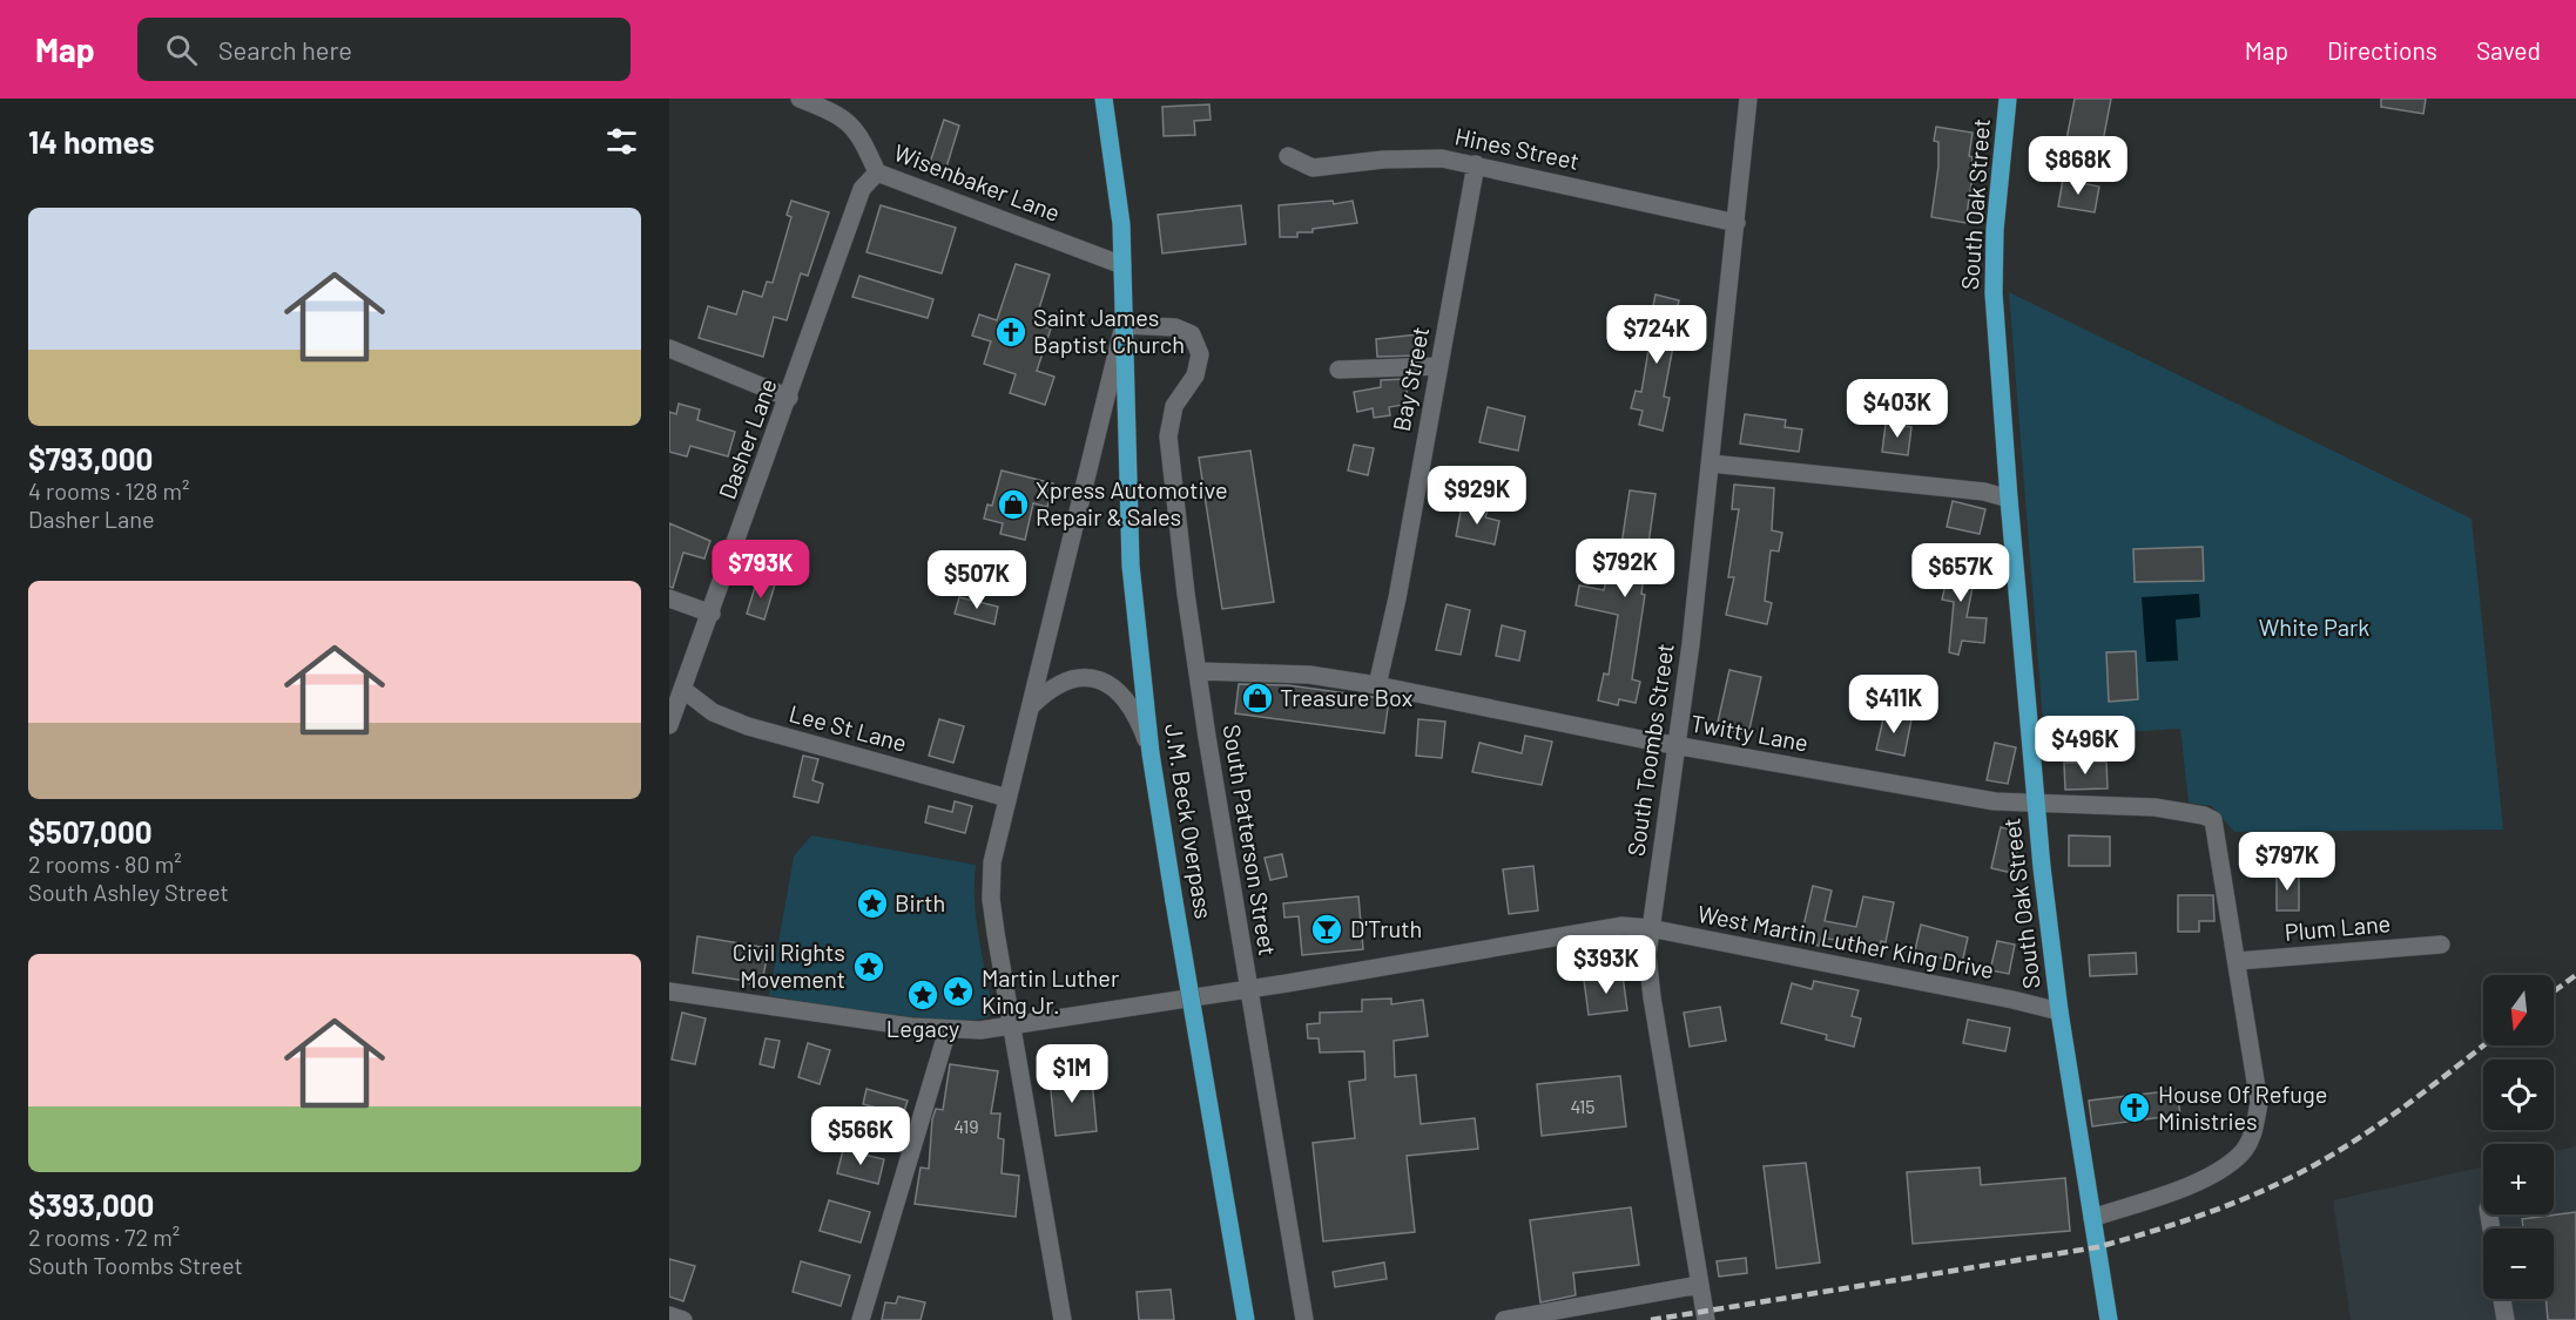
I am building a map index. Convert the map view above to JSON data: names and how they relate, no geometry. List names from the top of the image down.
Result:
{
  "streets": {
    "main road": ["South Oak Street", "J.M. Beck Overpass"],
    "street": [
      "Hines Street",
      "Wisenbaker Lane",
      "Bay Street",
      "Dasher Lane",
      "Lee St Lane",
      "Twitty Lane",
      "South Toombs Street",
      "South Patterson Street",
      "Plum Lane",
      "West Martin Luther King Drive"
    ]
  },
  "crossings": [
    ["Hines Street", "Bay Street"],
    ["Hines Street", "South Toombs Street"],
    ["Wisenbaker Lane", "Dasher Lane"],
    ["South Oak Street", "Twitty Lane"],
    ["South Oak Street", "West Martin Luther King Drive"],
    ["Bay Street", "Twitty Lane"],
    ["Dasher Lane", "Lee St Lane"],
    ["Twitty Lane", "South Toombs Street"],
    ["Twitty Lane", "South Patterson Street"],
    ["Twitty Lane", "Plum Lane"],
    ["South Toombs Street", "West Martin Luther King Drive"],
    ["J.M. Beck Overpass", "South Patterson Street"],
    ["South Patterson Street", "West Martin Luther King Drive"]
  ],
  "parks": ["White Park"],
  "places": {
    "church": ["Saint James Baptist Church", "House Of Refuge Ministries"],
    "shop": ["Xpress Automotive Repair & Sales", "Treasure Box"],
    "place": [
      "Birth",
      "Civil Rights Movement",
      "Martin Luther King Jr.",
      "Legacy"
    ],
    "bar": ["D'Truth"]
  },
  "house_numbers": ["415", "419"],
  "north": "bottom",
  "page": {
    "header": "Map",
    "search": "Search here",
    "nav": ["Map", "Directions", "Saved"],
    "heading": "14 homes",
    "price": [
      "$868K",
      "$724K",
      "$403K",
      "$929K",
      "$792K",
      "$793K",
      "$657K",
      "$507K",
      "$411K",
      "$496K",
      "$797K",
      "$393K",
      "$1M",
      "$566K"
    ],
    "list": [
      {
        "name": "$793,000",
        "note": "4 rooms · 128 m² · Dasher Lane"
      },
      {
        "name": "$507,000",
        "note": "2 rooms · 80 m² · South Ashley Street"
      },
      {
        "name": "$393,000",
        "note": "2 rooms · 72 m² · South Toombs Street"
      }
    ],
    "map_buttons": ["+", "−"]
  }
}
